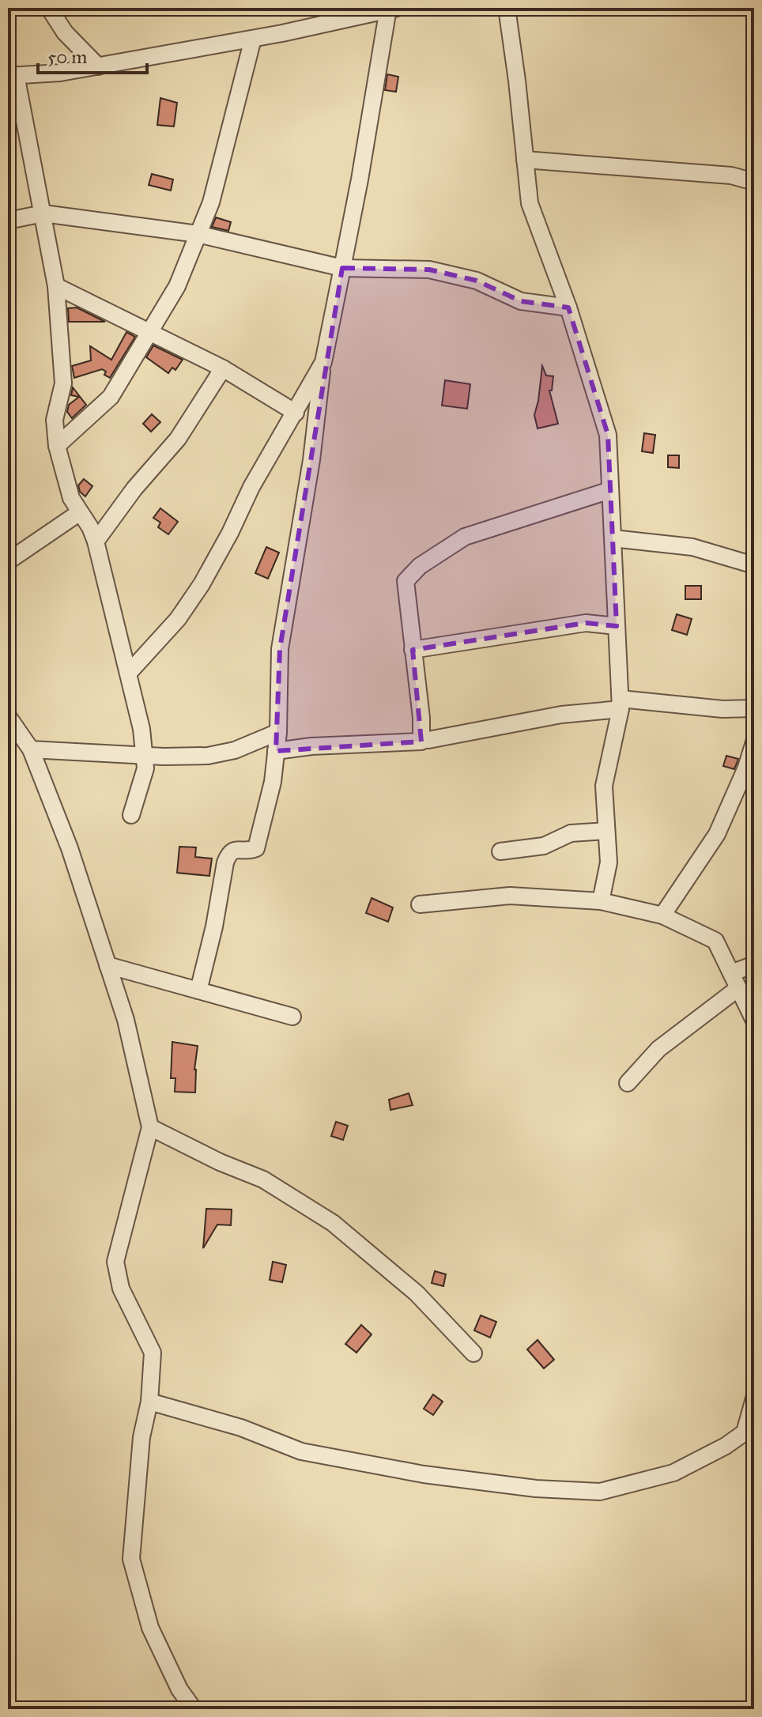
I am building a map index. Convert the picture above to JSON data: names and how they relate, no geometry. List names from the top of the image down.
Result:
{
  "scale_bar": "50 m"
}
